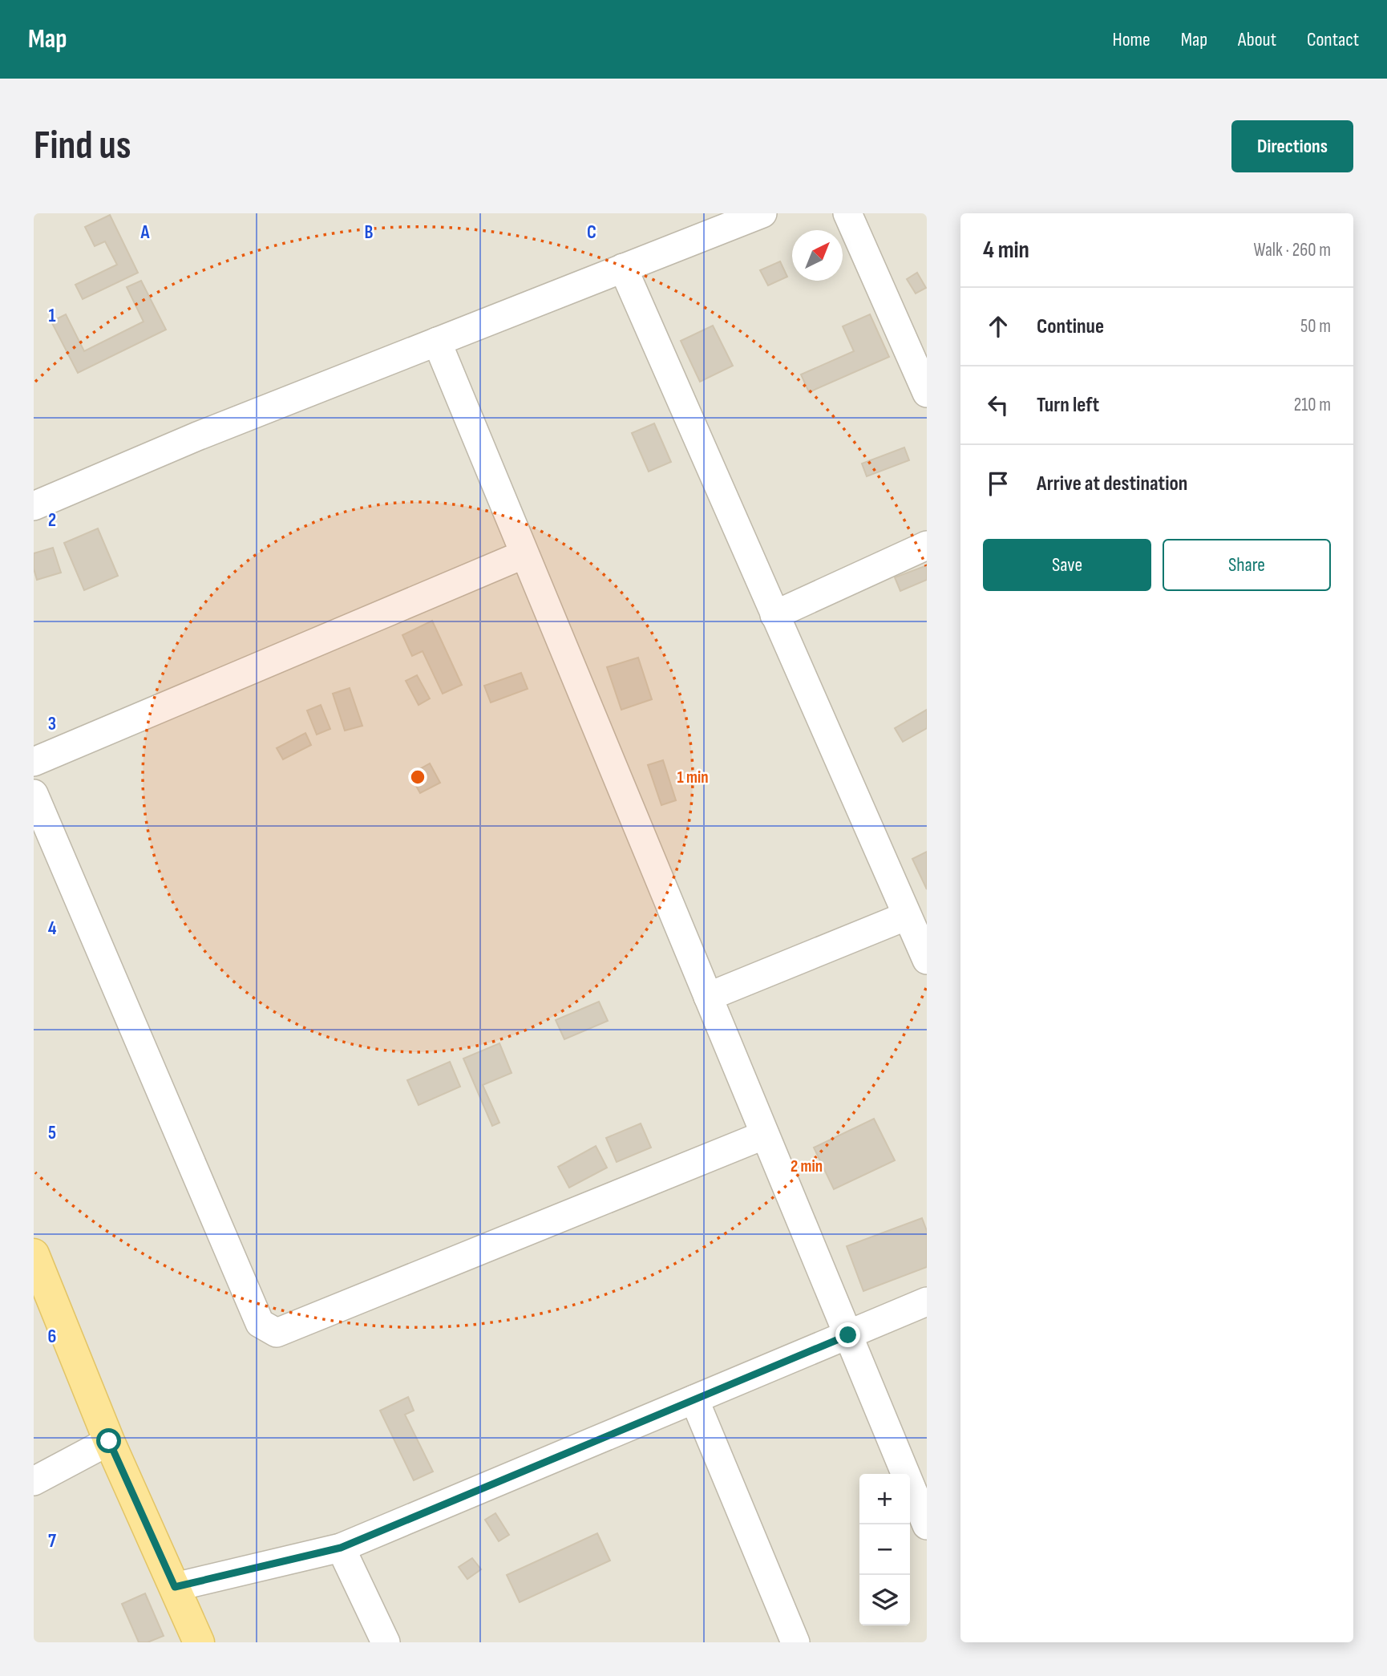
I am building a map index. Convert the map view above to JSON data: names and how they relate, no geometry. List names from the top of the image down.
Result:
{
  "north": "top right",
  "page": {
    "header": "Map",
    "nav": [
      "Home",
      "Map",
      "About",
      "Contact"
    ],
    "buttons": [
      "Directions",
      ["Save", "Share"]
    ],
    "title": "Find us",
    "heading": ["4 min", "Walk · 260 m"],
    "list": [
      ["Continue", "50 m"],
      ["Turn left", "210 m"],
      "Arrive at destination"
    ],
    "map_buttons": ["+", "−"]
  },
  "grid": {
    "columns": ["A", "B", "C"],
    "rows": [
      "1",
      "2",
      "3",
      "4",
      "5",
      "6",
      "7"
    ]
  },
  "rings": ["1 min", "2 min"]
}
